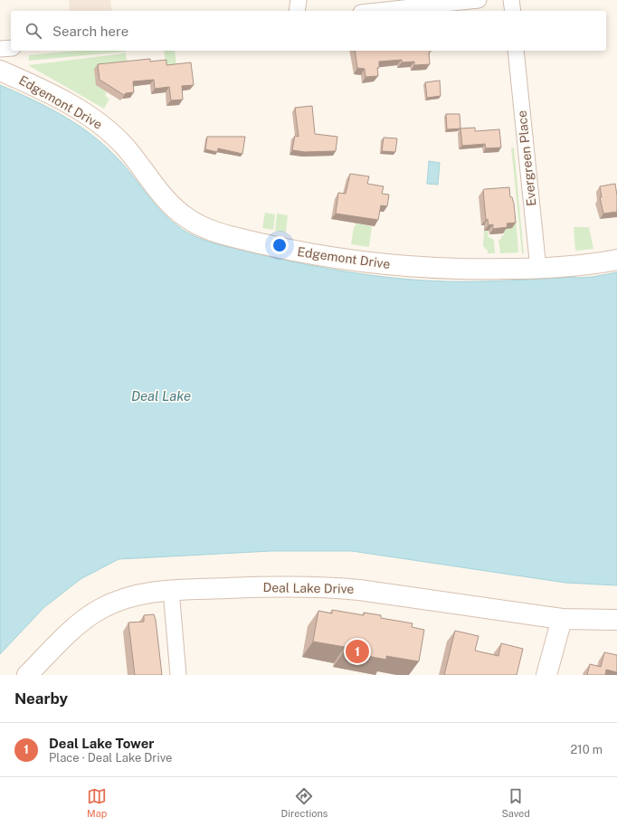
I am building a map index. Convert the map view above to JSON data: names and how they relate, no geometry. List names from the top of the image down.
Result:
{
  "streets": {
    "street": ["Edgemont Drive", "Evergreen Place", "Deal Lake Drive"]
  },
  "crossings": [
    ["Edgemont Drive", "Evergreen Place"]
  ],
  "water": ["Deal Lake"],
  "page": {
    "search": "Search here",
    "pins": "1",
    "heading": "Nearby",
    "list": [
      {
        "mark": "1",
        "name": "Deal Lake Tower",
        "note": "Place · Deal Lake Drive",
        "value": "210 m"
      }
    ],
    "nav": ["Map", "Directions", "Saved"]
  }
}
